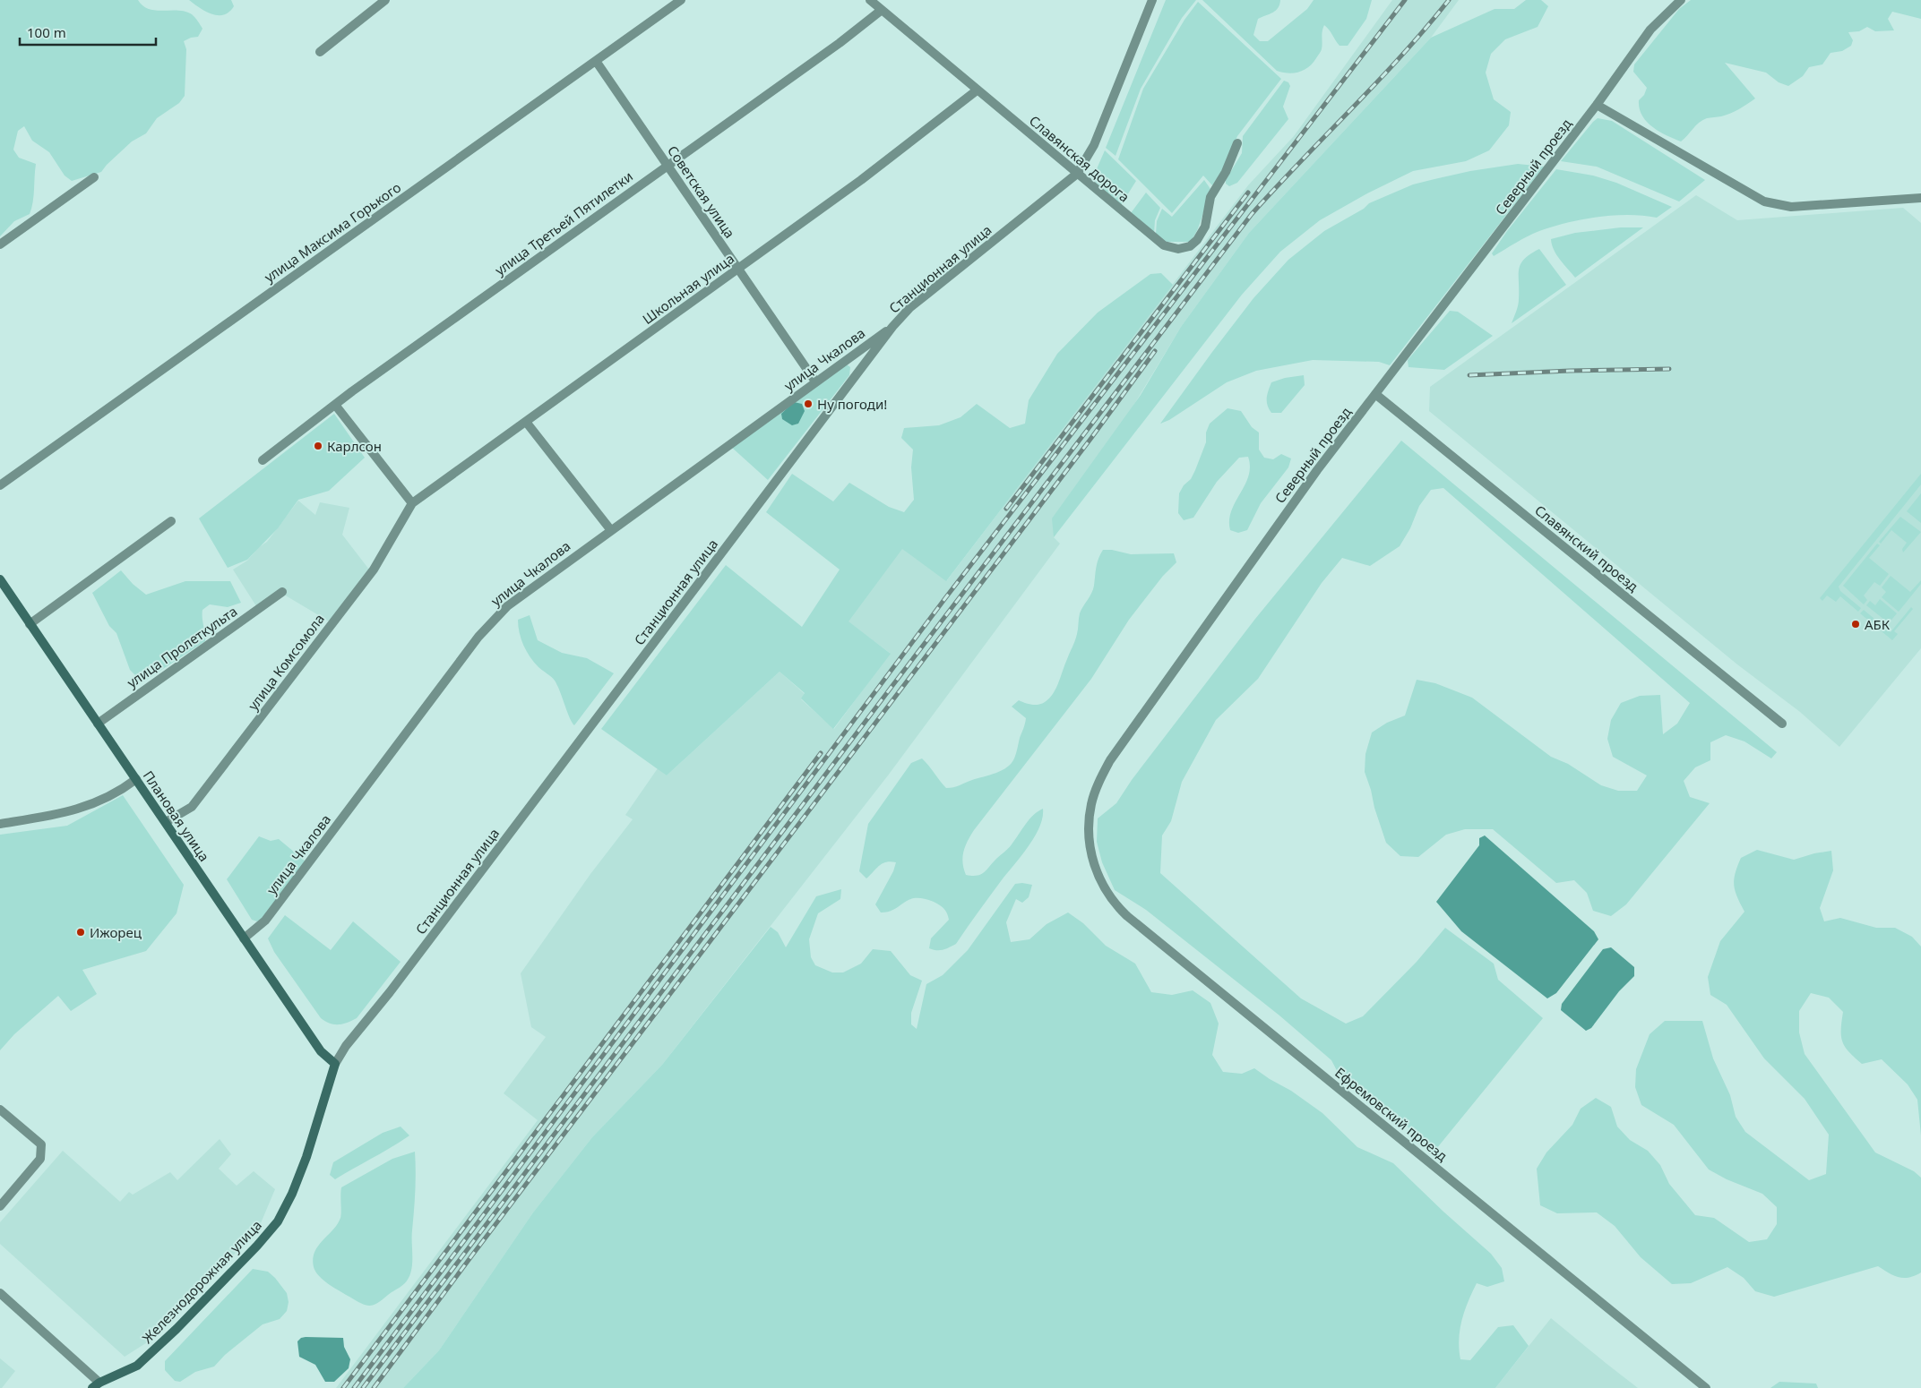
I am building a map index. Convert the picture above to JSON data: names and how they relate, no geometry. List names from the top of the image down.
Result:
{
  "streets": {
    "street": [
      "Славянская дорога",
      "Северный проезд",
      "Советская улица",
      "улица Третьей Пятилетки",
      "улица Максима Горького",
      "Станционная улица",
      "Школьная улица",
      "улица Чкалова",
      "Славянский проезд",
      "улица Пролеткульта",
      "улица Комсомола",
      "Плановая улица",
      "Ефремовский проезд",
      "Железнодорожная улица"
    ]
  },
  "crossings": [
    ["Славянская дорога", "улица Третьей Пятилетки"],
    ["Славянская дорога", "Станционная улица"],
    ["Славянская дорога", "Школьная улица"],
    ["Северный проезд", "Славянский проезд"],
    ["Северный проезд", "Ефремовский проезд"],
    ["Советская улица", "улица Третьей Пятилетки"],
    ["Советская улица", "улица Максима Горького"],
    ["Советская улица", "Школьная улица"],
    ["Советская улица", "улица Чкалова"],
    ["Станционная улица", "улица Чкалова"],
    ["Станционная улица", "Плановая улица"],
    ["Станционная улица", "Железнодорожная улица"],
    ["Школьная улица", "улица Комсомола"],
    ["улица Чкалова", "Плановая улица"],
    ["улица Пролеткульта", "Плановая улица"],
    ["улица Комсомола", "Плановая улица"],
    ["Плановая улица", "Железнодорожная улица"]
  ],
  "places": [
    "Ну погоди!",
    "Карлсон",
    "АБК",
    "Ижорец"
  ],
  "scale_bar": "100 m"
}
